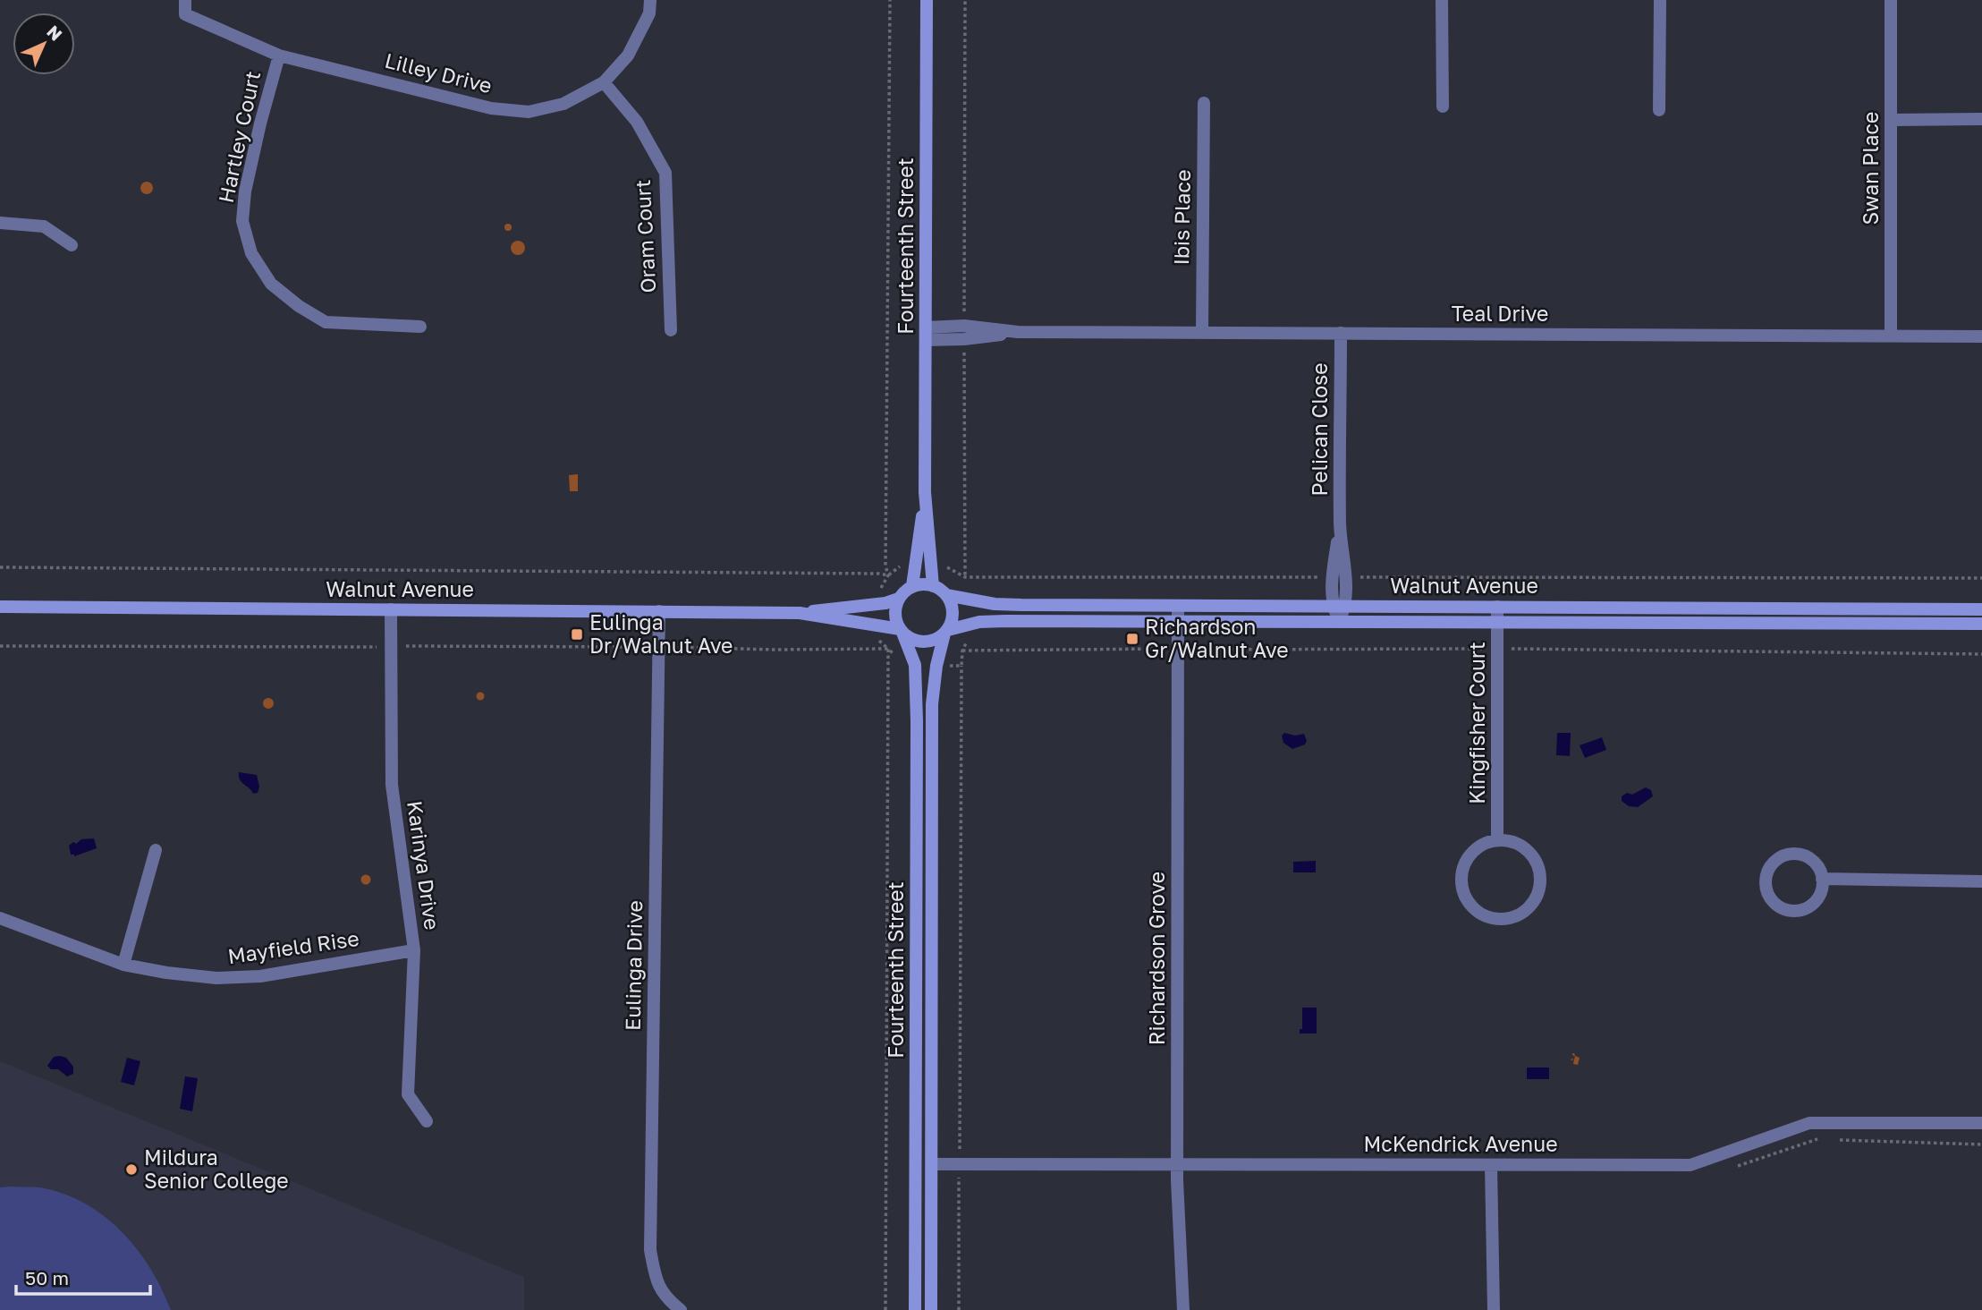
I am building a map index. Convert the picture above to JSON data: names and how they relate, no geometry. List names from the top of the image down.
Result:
{
  "streets": {
    "street": [
      "Lilley Drive",
      "Hartley Court",
      "Swan Place",
      "Ibis Place",
      "Oram Court",
      "Fourteenth Street",
      "Teal Drive",
      "Pelican Close",
      "Walnut Avenue",
      "Kingfisher Court",
      "Karinya Drive",
      "Mayfield Rise",
      "Richardson Grove",
      "Eulinga Drive",
      "McKendrick Avenue"
    ]
  },
  "crossings": [
    ["Lilley Drive", "Hartley Court"],
    ["Lilley Drive", "Oram Court"],
    ["Swan Place", "Teal Drive"],
    ["Ibis Place", "Teal Drive"],
    ["Fourteenth Street", "Teal Drive"],
    ["Fourteenth Street", "Walnut Avenue"],
    ["Fourteenth Street", "McKendrick Avenue"],
    ["Teal Drive", "Pelican Close"],
    ["Pelican Close", "Walnut Avenue"],
    ["Walnut Avenue", "Kingfisher Court"],
    ["Walnut Avenue", "Karinya Drive"],
    ["Walnut Avenue", "Richardson Grove"],
    ["Walnut Avenue", "Eulinga Drive"],
    ["Karinya Drive", "Mayfield Rise"],
    ["Richardson Grove", "McKendrick Avenue"]
  ],
  "places": {
    "transit": ["Eulinga Dr/Walnut Ave", "Richardson Gr/Walnut Ave"],
    "other": ["Mildura Senior College"]
  },
  "scale_bar": "50 m",
  "north": "top right"
}
